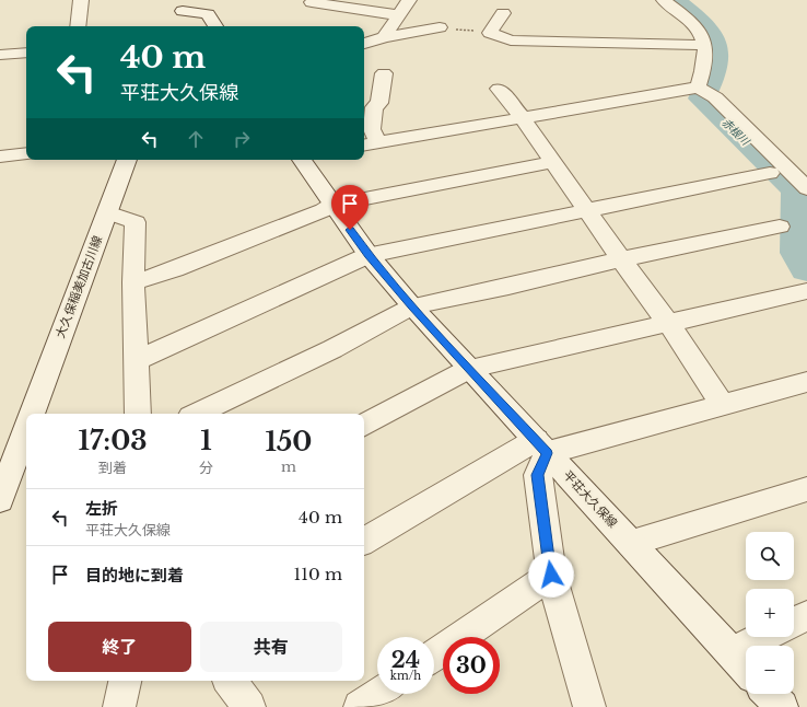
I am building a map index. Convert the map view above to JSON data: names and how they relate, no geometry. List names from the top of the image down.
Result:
{
  "streets": {
    "street": ["大久保稲美加古川線", "平荘大久保線"]
  },
  "water": ["赤根川"],
  "page": {
    "turn": ["40 m", "平荘大久保線"],
    "eta": [
      "17:03",
      "到着",
      "1",
      "分",
      "150",
      "m"
    ],
    "list": [
      {
        "name": "左折",
        "note": "平荘大久保線",
        "value": "40 m"
      },
      {
        "name": "目的地に到着",
        "value": "110 m"
      }
    ],
    "map_buttons": ["+", "−"],
    "buttons": ["終了", "共有"],
    "speed": "24 km/h",
    "limit": "30"
  }
}
